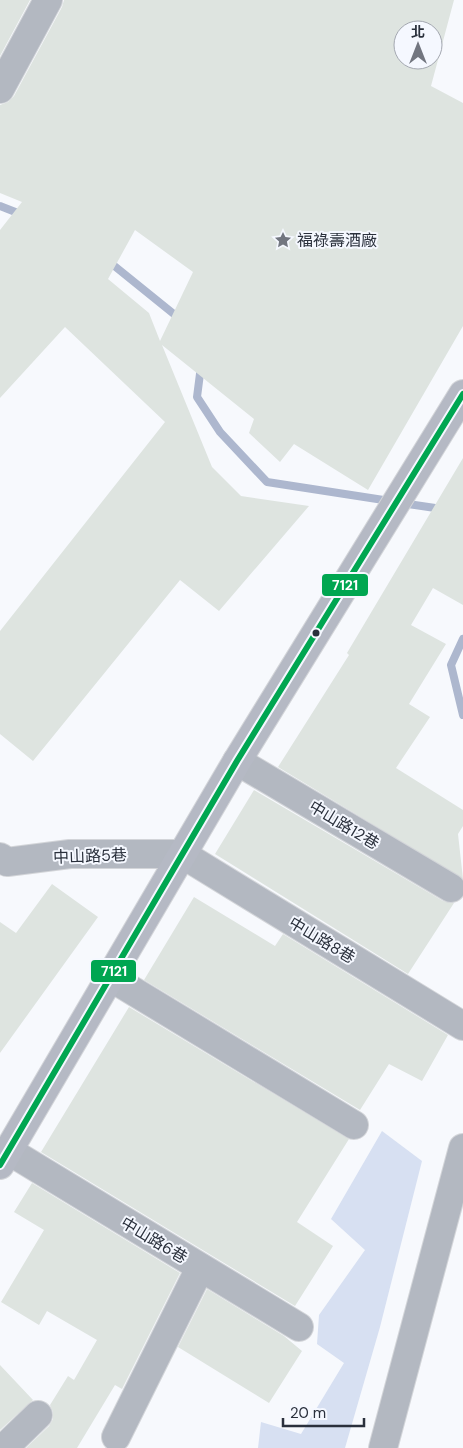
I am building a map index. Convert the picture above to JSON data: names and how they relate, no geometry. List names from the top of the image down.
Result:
{
  "streets": {
    "street": [
      "中山路12巷",
      "中山路5巷",
      "中山路8巷",
      "中山路6巷"
    ]
  },
  "crossings": [
    ["中山路5巷", "中山路8巷"]
  ],
  "places": {
    "place": ["福祿壽酒廠"]
  },
  "lines": ["transit line 7121"],
  "scale_bar": "20 m",
  "north": "top"
}
